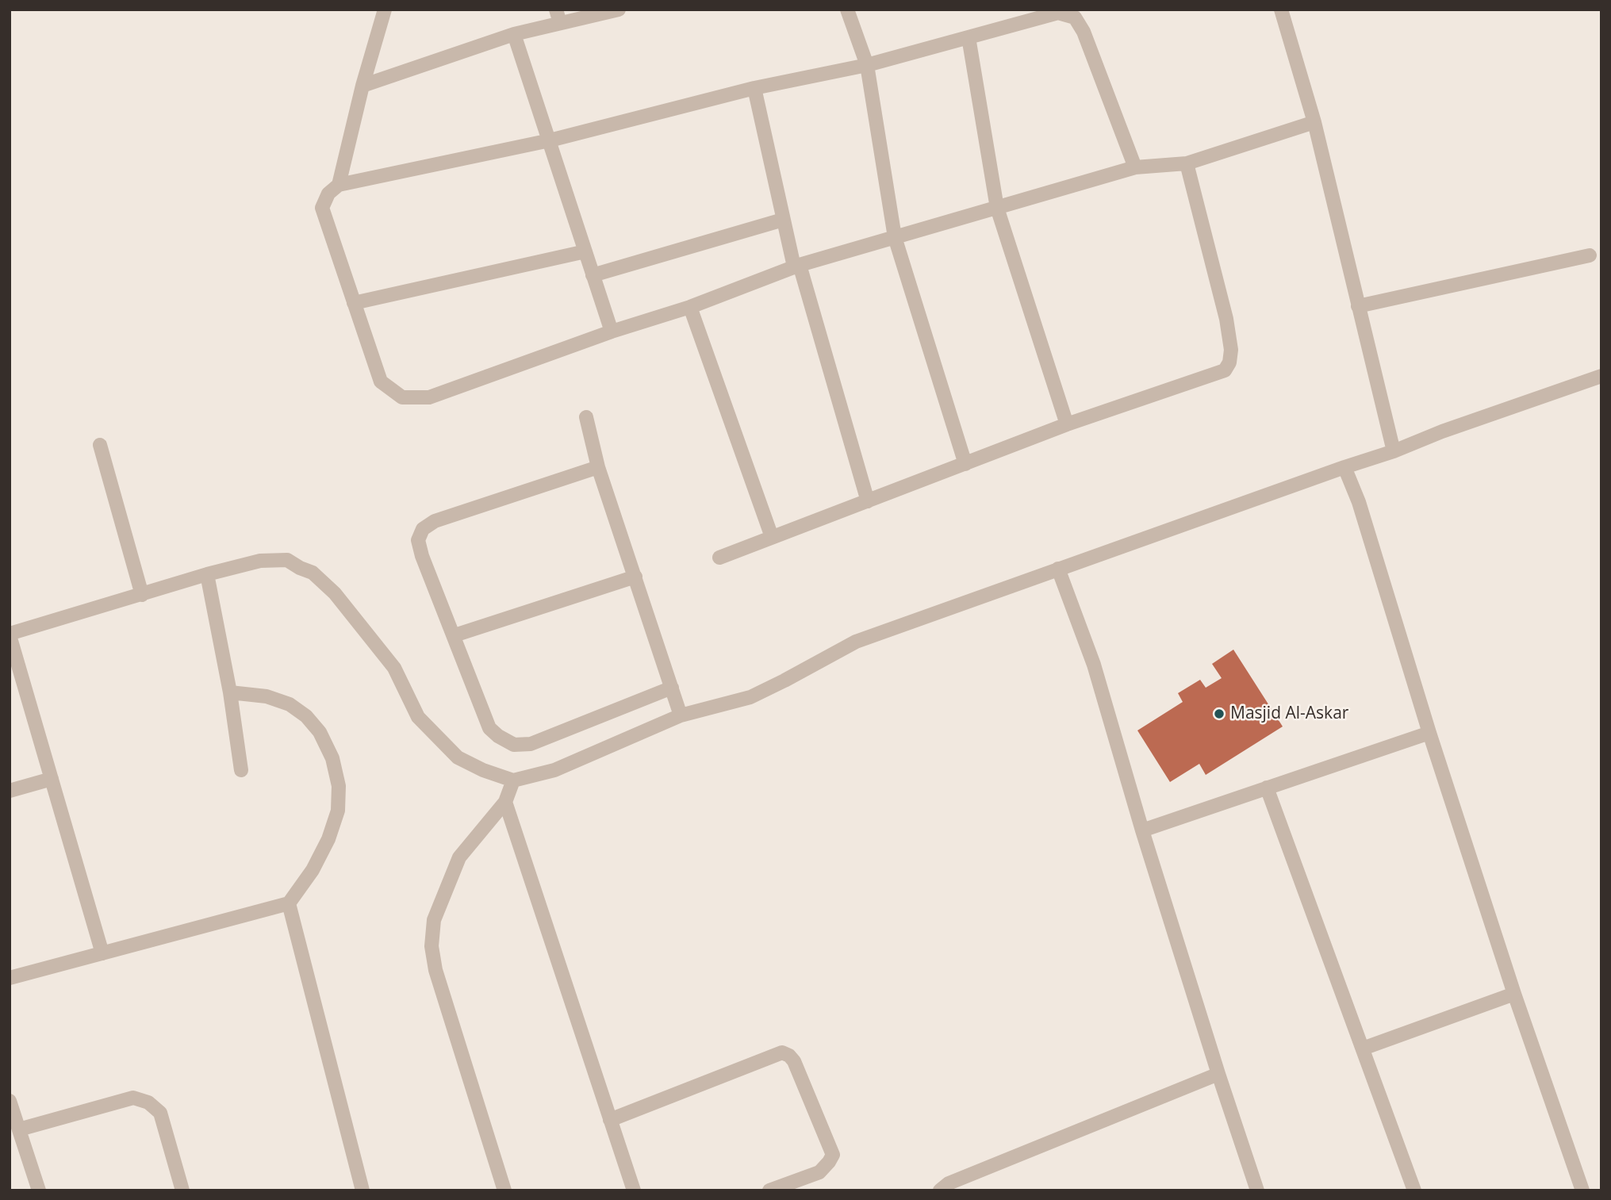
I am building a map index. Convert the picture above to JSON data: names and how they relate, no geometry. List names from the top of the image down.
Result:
{
  "places": ["Masjid Al-Askar"]
}
